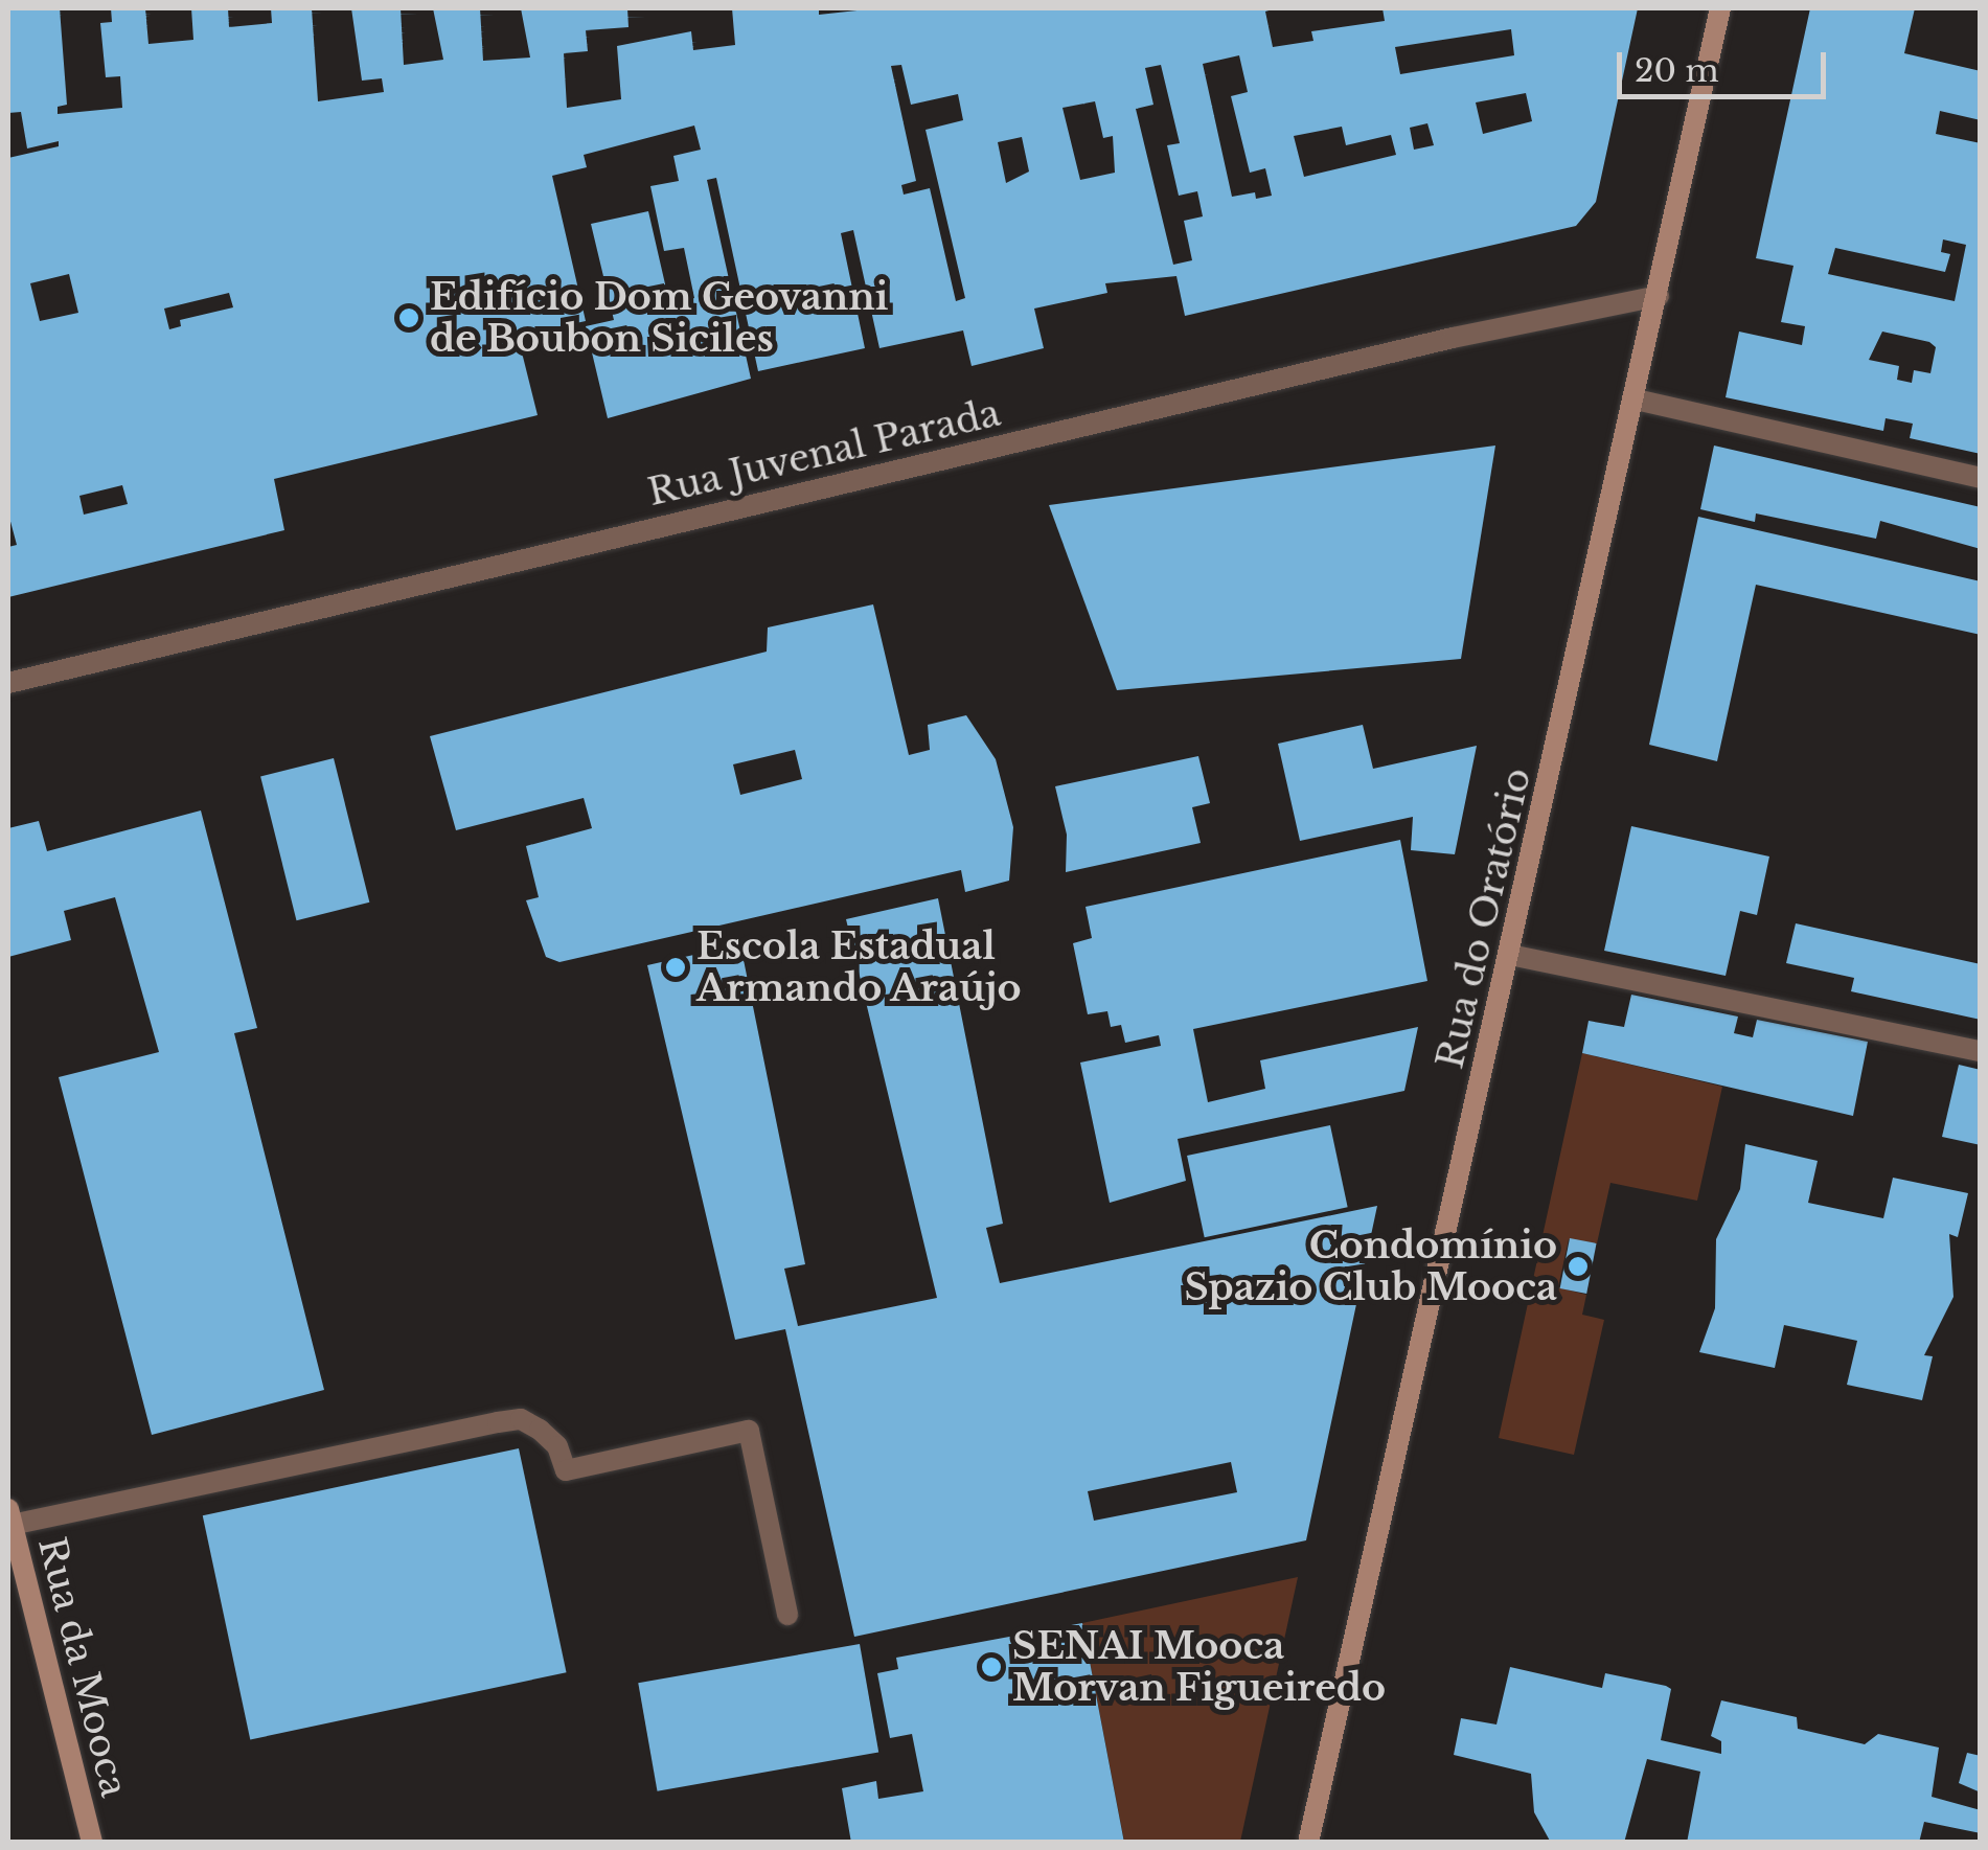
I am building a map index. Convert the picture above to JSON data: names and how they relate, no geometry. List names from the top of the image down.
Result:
{
  "streets": {
    "street": ["Rua Juvenal Parada", "Rua do Oratório", "Rua da Mooca"]
  },
  "crossings": [
    ["Rua Juvenal Parada", "Rua do Oratório"]
  ],
  "places": [
    "Edifício Dom Geovanni de Boubon Siciles",
    "Escola Estadual Armando Araújo",
    "Condomínio Spazio Club Mooca",
    "SENAI Mooca Morvan Figueiredo"
  ],
  "scale_bar": "20 m"
}
